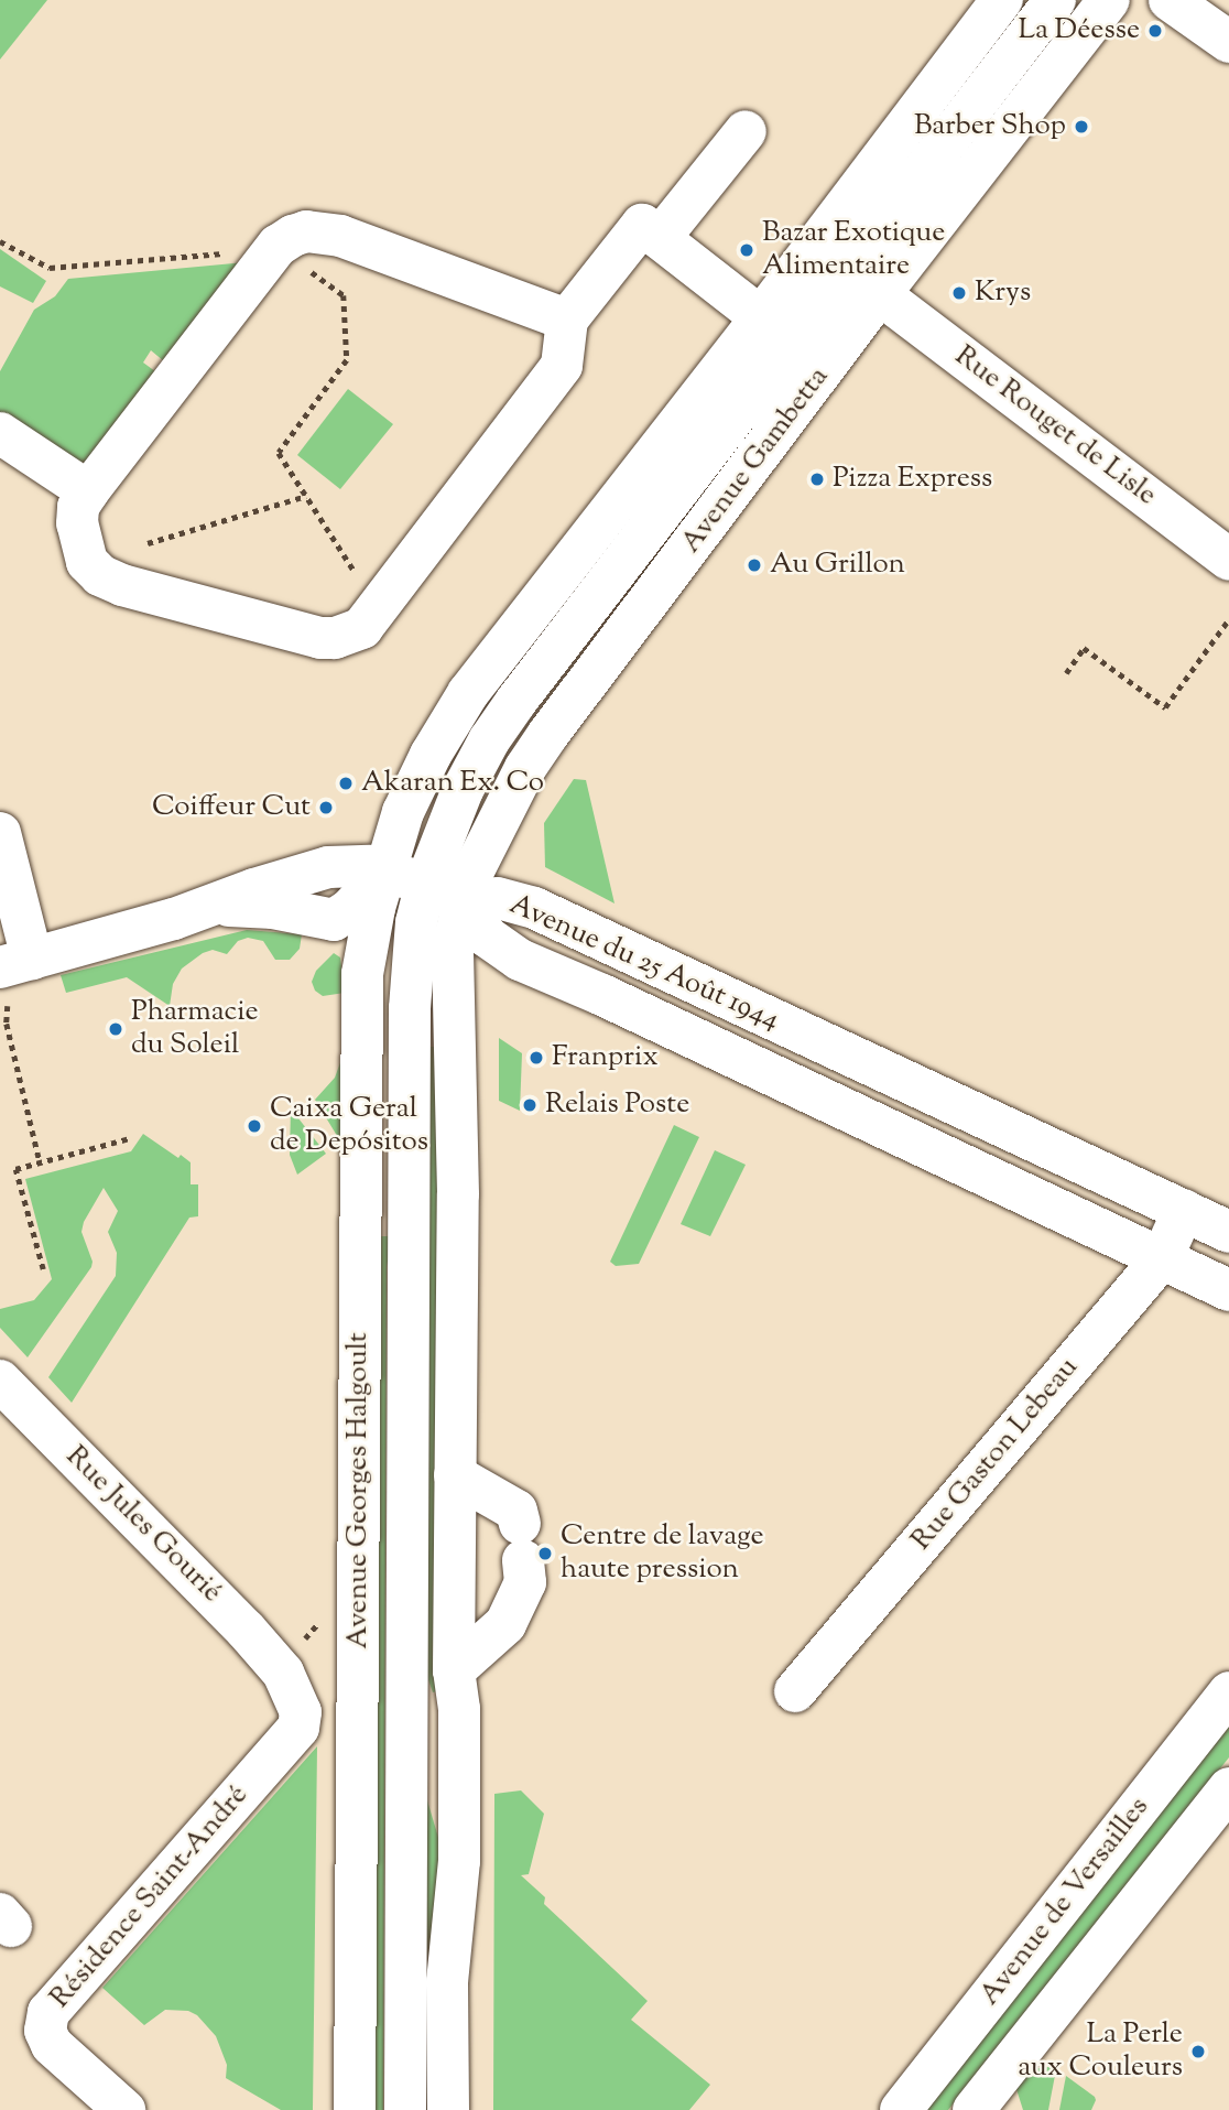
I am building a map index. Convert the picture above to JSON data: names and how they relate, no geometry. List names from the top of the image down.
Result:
{
  "streets": {
    "main road": [
      "Rue Rouget de Lisle",
      "Avenue Gambetta",
      "Avenue du 25 Août 1944",
      "Rue Gaston Lebeau",
      "Avenue Georges Halgoult",
      "Rue Jules Gourié",
      "Résidence Saint-André",
      "Avenue de Versailles"
    ]
  },
  "crossings": [
    ["Rue Rouget de Lisle", "Avenue Gambetta"],
    ["Avenue Gambetta", "Avenue du 25 Août 1944"],
    ["Avenue Gambetta", "Avenue Georges Halgoult"],
    ["Avenue du 25 Août 1944", "Rue Gaston Lebeau"],
    ["Rue Jules Gourié", "Résidence Saint-André"]
  ],
  "places": [
    "La Déesse",
    "Barber Shop",
    "Bazar Exotique Alimentaire",
    "Krys",
    "Pizza Express",
    "Au Grillon",
    "Akaran Ex. Co",
    "Coiffeur Cut",
    "Pharmacie du Soleil",
    "Franprix",
    "Relais Poste",
    "Caixa Geral de Depósitos",
    "Centre de lavage haute pression",
    "La Perle aux Couleurs"
  ]
}
